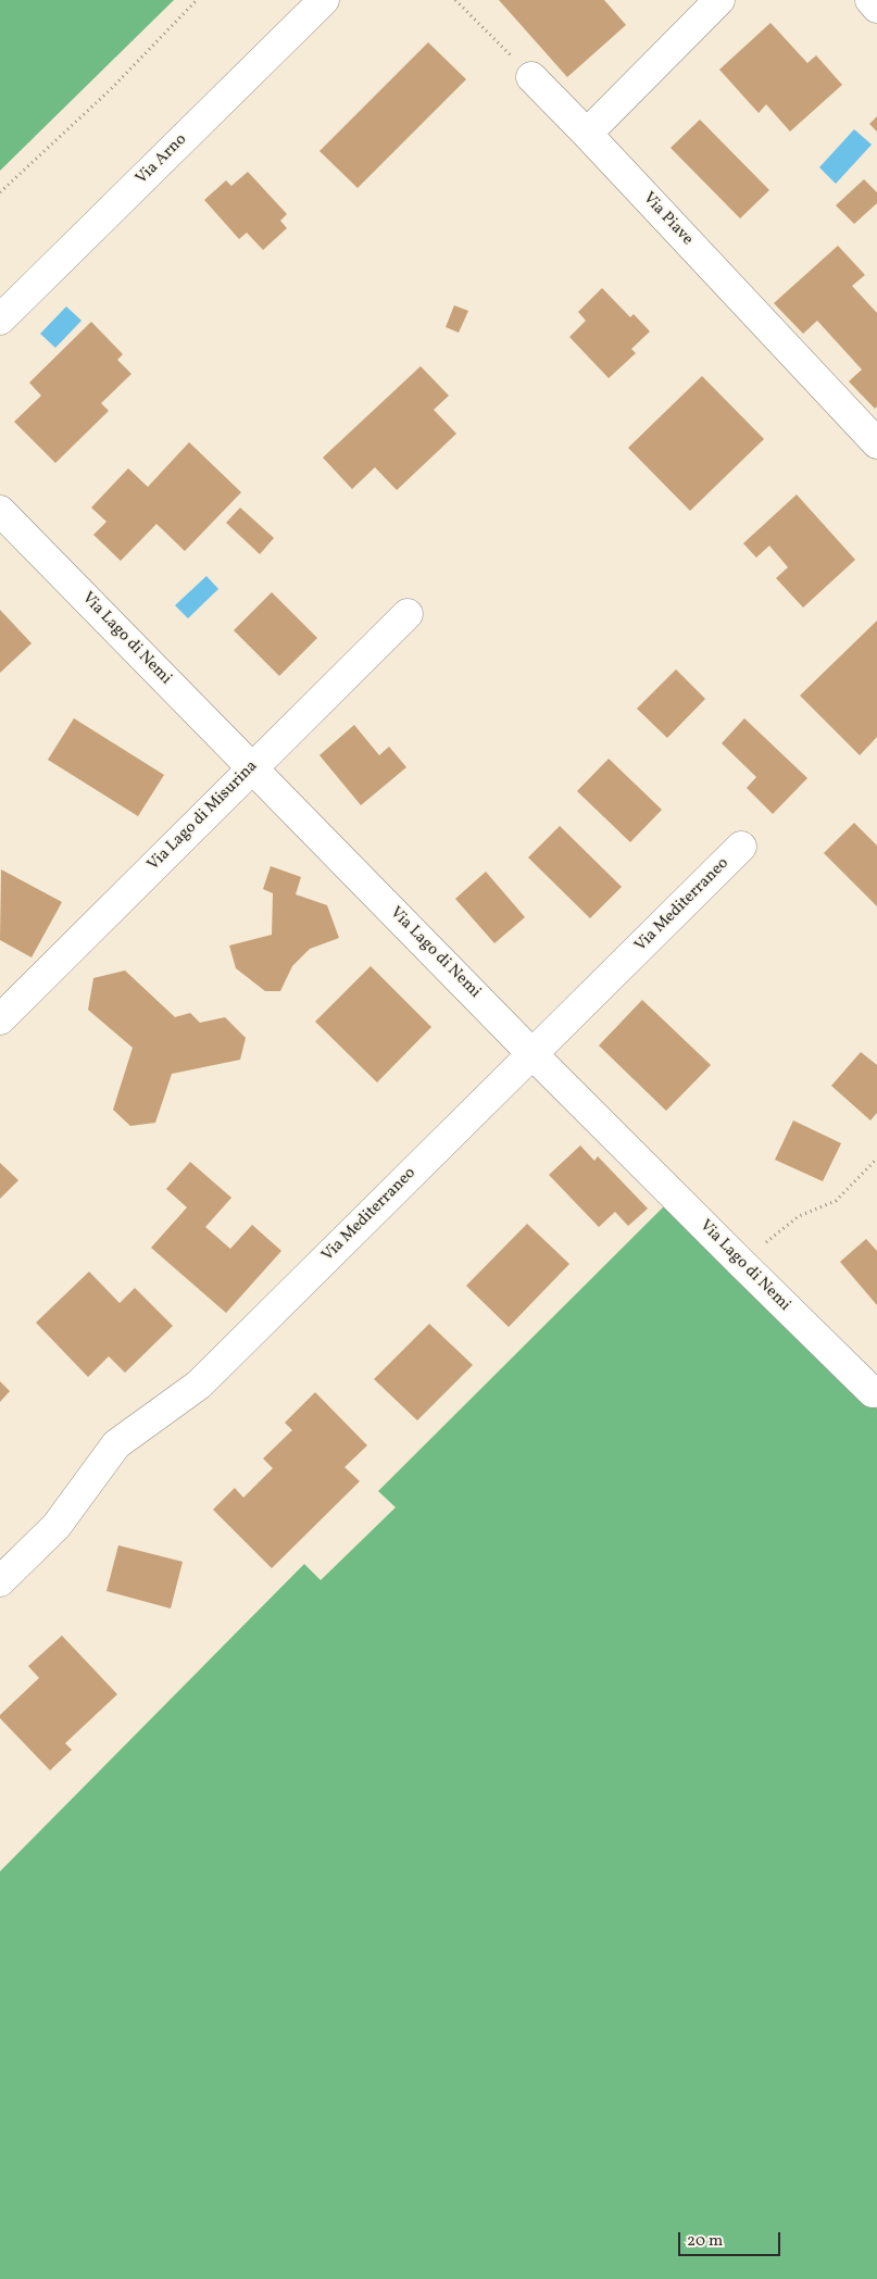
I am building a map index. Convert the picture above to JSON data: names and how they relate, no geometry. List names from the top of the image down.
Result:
{
  "streets": {
    "street": [
      "Via Arno",
      "Via Piave",
      "Via Lago di Nemi",
      "Via Lago di Misurina",
      "Via Mediterraneo"
    ]
  },
  "crossings": [
    ["Via Lago di Nemi", "Via Lago di Misurina"],
    ["Via Lago di Nemi", "Via Mediterraneo"]
  ],
  "scale_bar": "20 m"
}
